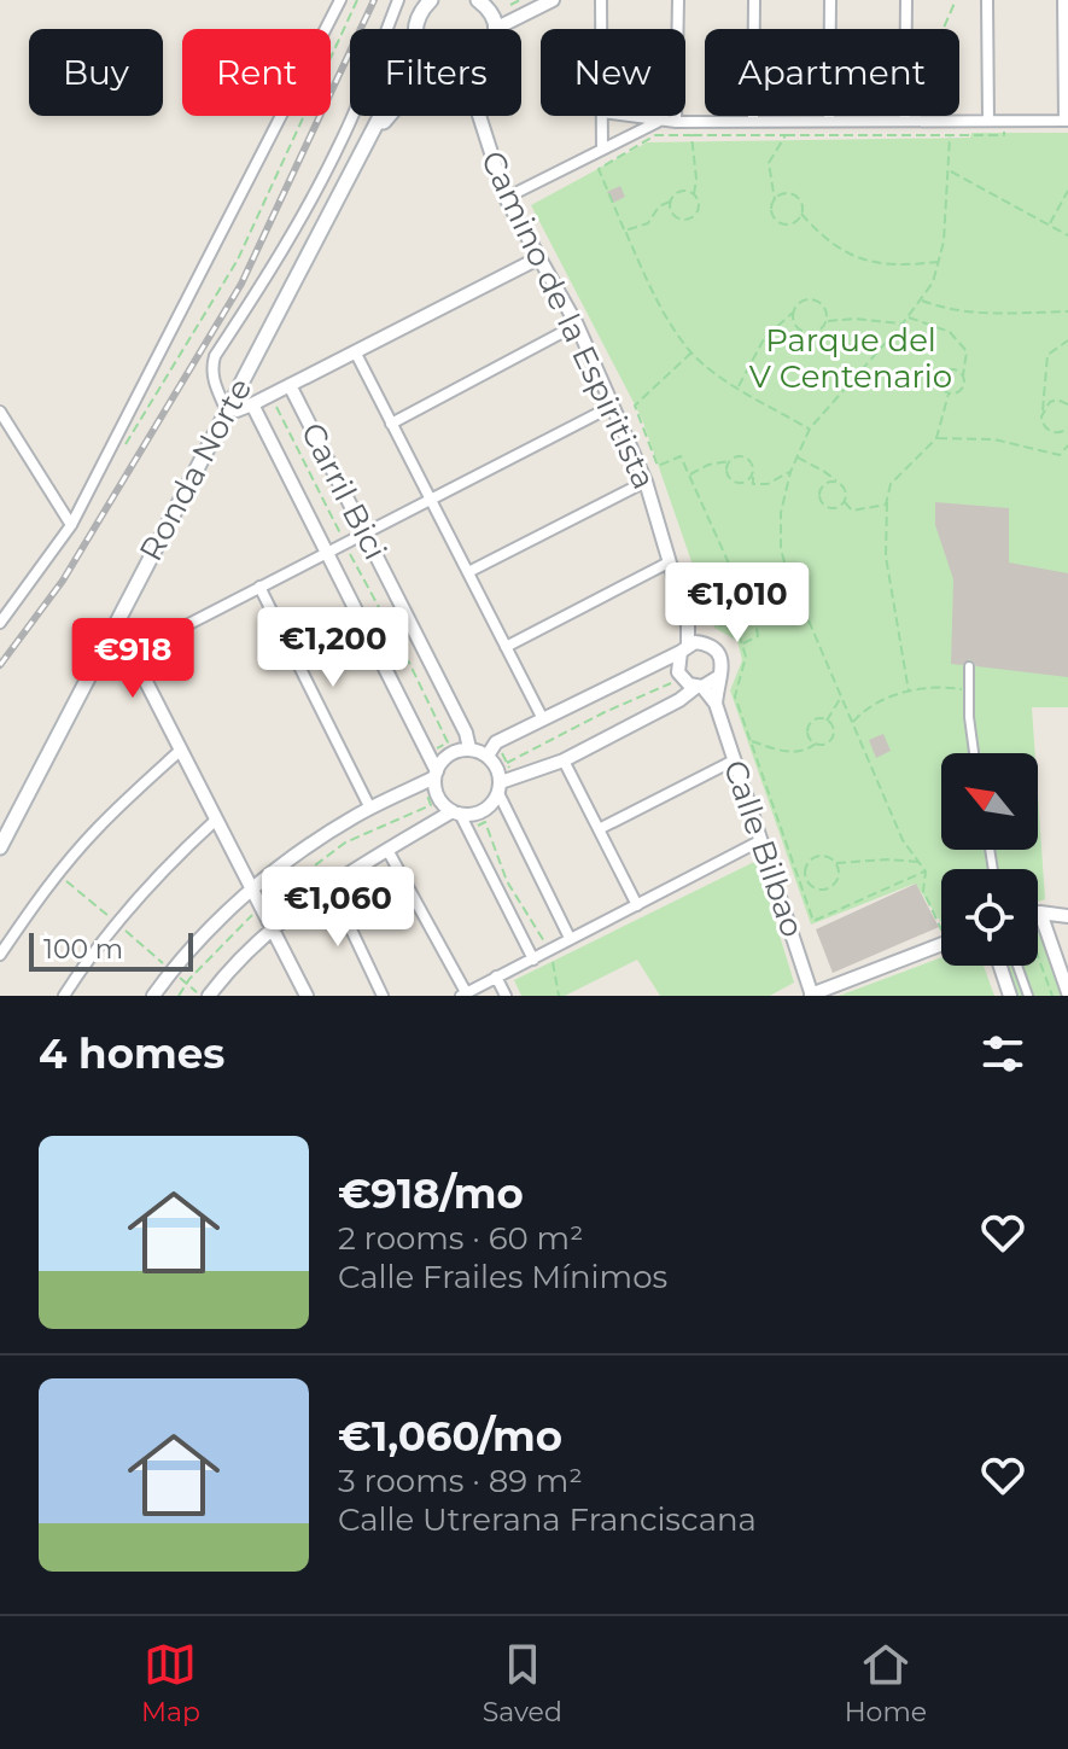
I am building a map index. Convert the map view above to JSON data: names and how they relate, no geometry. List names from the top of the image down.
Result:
{
  "streets": {
    "main road": ["Ronda Norte"],
    "street": ["Camino de la Espiritista", "Calle Bilbao"],
    "path": ["Carril Bici"]
  },
  "crossings": [
    ["Camino de la Espiritista", "Calle Bilbao"]
  ],
  "parks": ["Parque del V Centenario"],
  "scale_bar": "100 m",
  "north": "top left",
  "page": {
    "chip": [
      "Buy",
      "Rent",
      "Filters",
      "New",
      "Apartment"
    ],
    "price": [
      "€1,010",
      "€1,200",
      "€918",
      "€1,060"
    ],
    "scale": "100 m",
    "heading": "4 homes",
    "list": [
      {
        "name": "€918/mo",
        "note": "2 rooms · 60 m² · Calle Frailes Mínimos"
      },
      {
        "name": "€1,060/mo",
        "note": "3 rooms · 89 m² · Calle Utrerana Franciscana"
      }
    ],
    "tabs": ["Map", "Saved", "Home"]
  }
}
